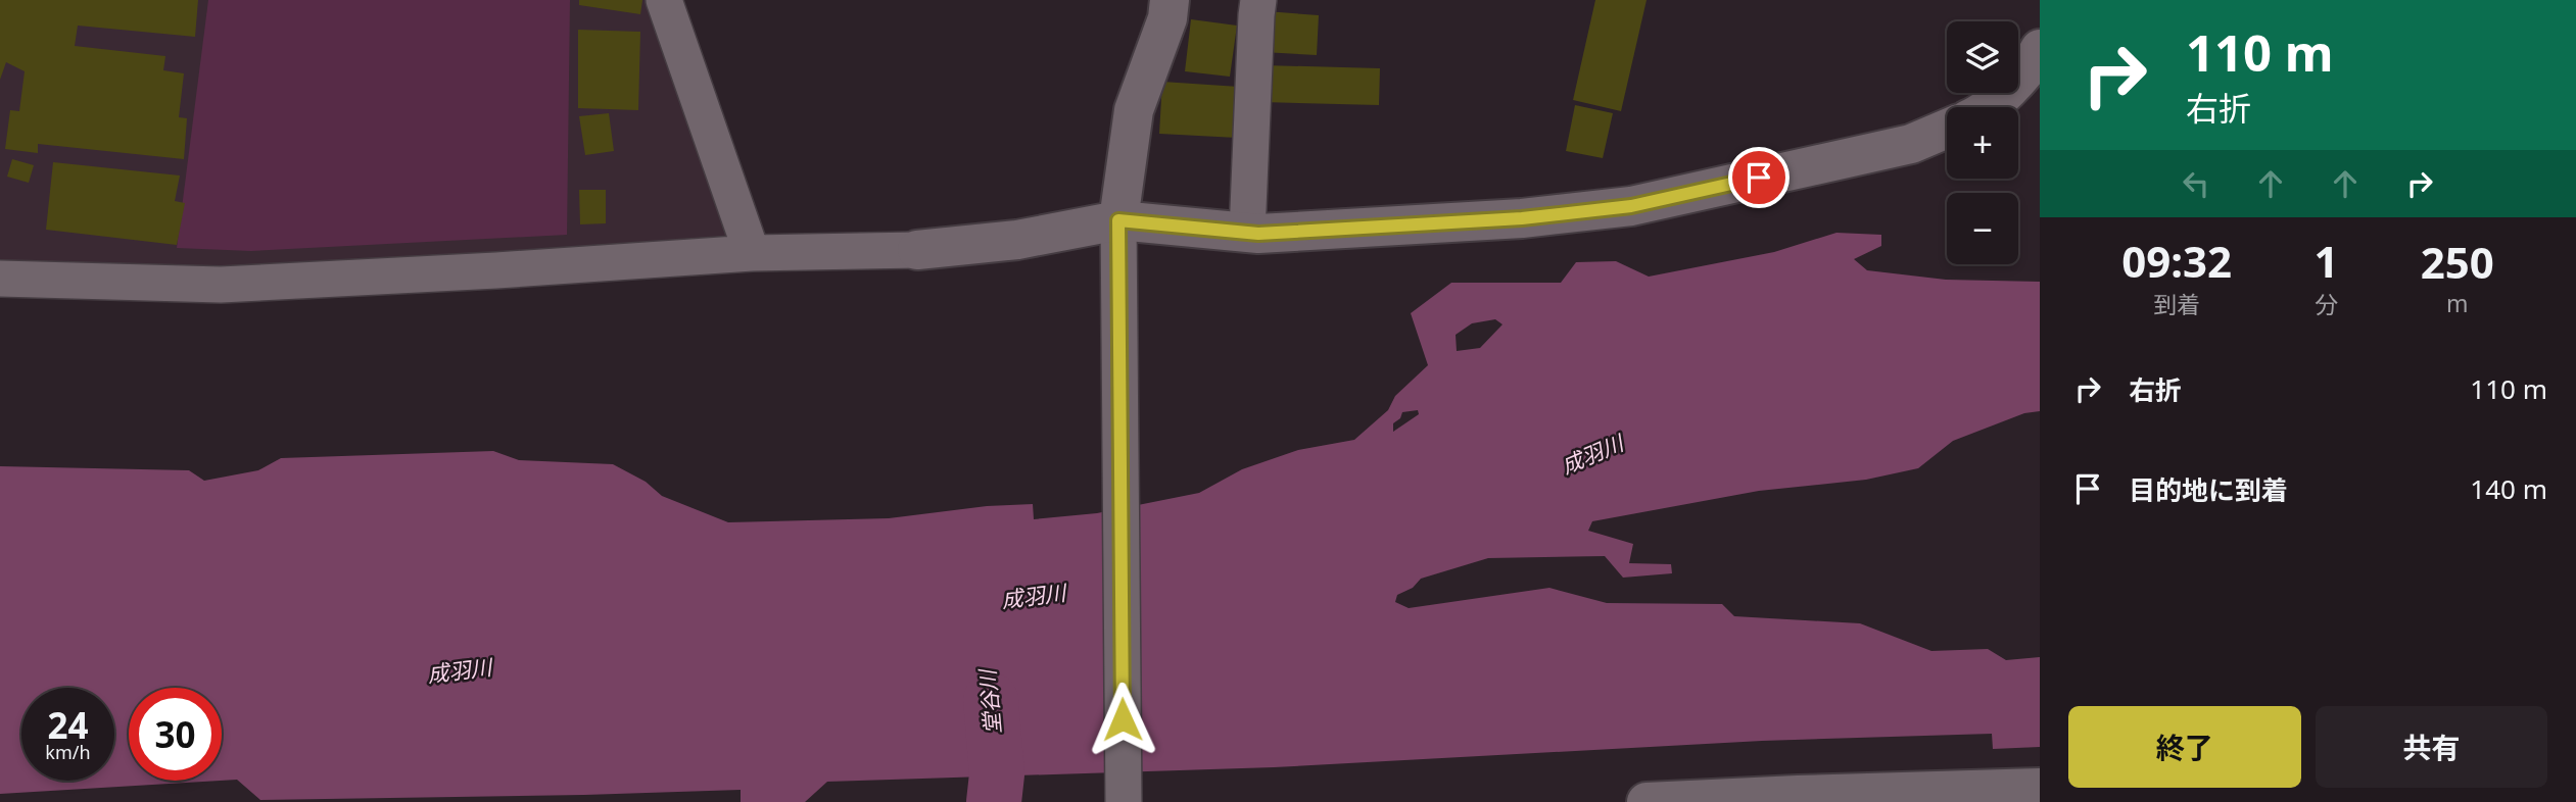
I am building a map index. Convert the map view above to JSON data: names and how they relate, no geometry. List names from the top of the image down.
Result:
{
  "water": ["成羽川", "堂谷川"],
  "page": {
    "turn": ["110 m", "右折"],
    "map_buttons": ["+", "−"],
    "eta": [
      "09:32",
      "到着",
      "1",
      "分",
      "250",
      "m"
    ],
    "list": [
      {
        "name": "右折",
        "value": "110 m"
      },
      {
        "name": "目的地に到着",
        "value": "140 m"
      }
    ],
    "speed": "24 km/h",
    "limit": "30",
    "buttons": ["終了", "共有"]
  }
}
